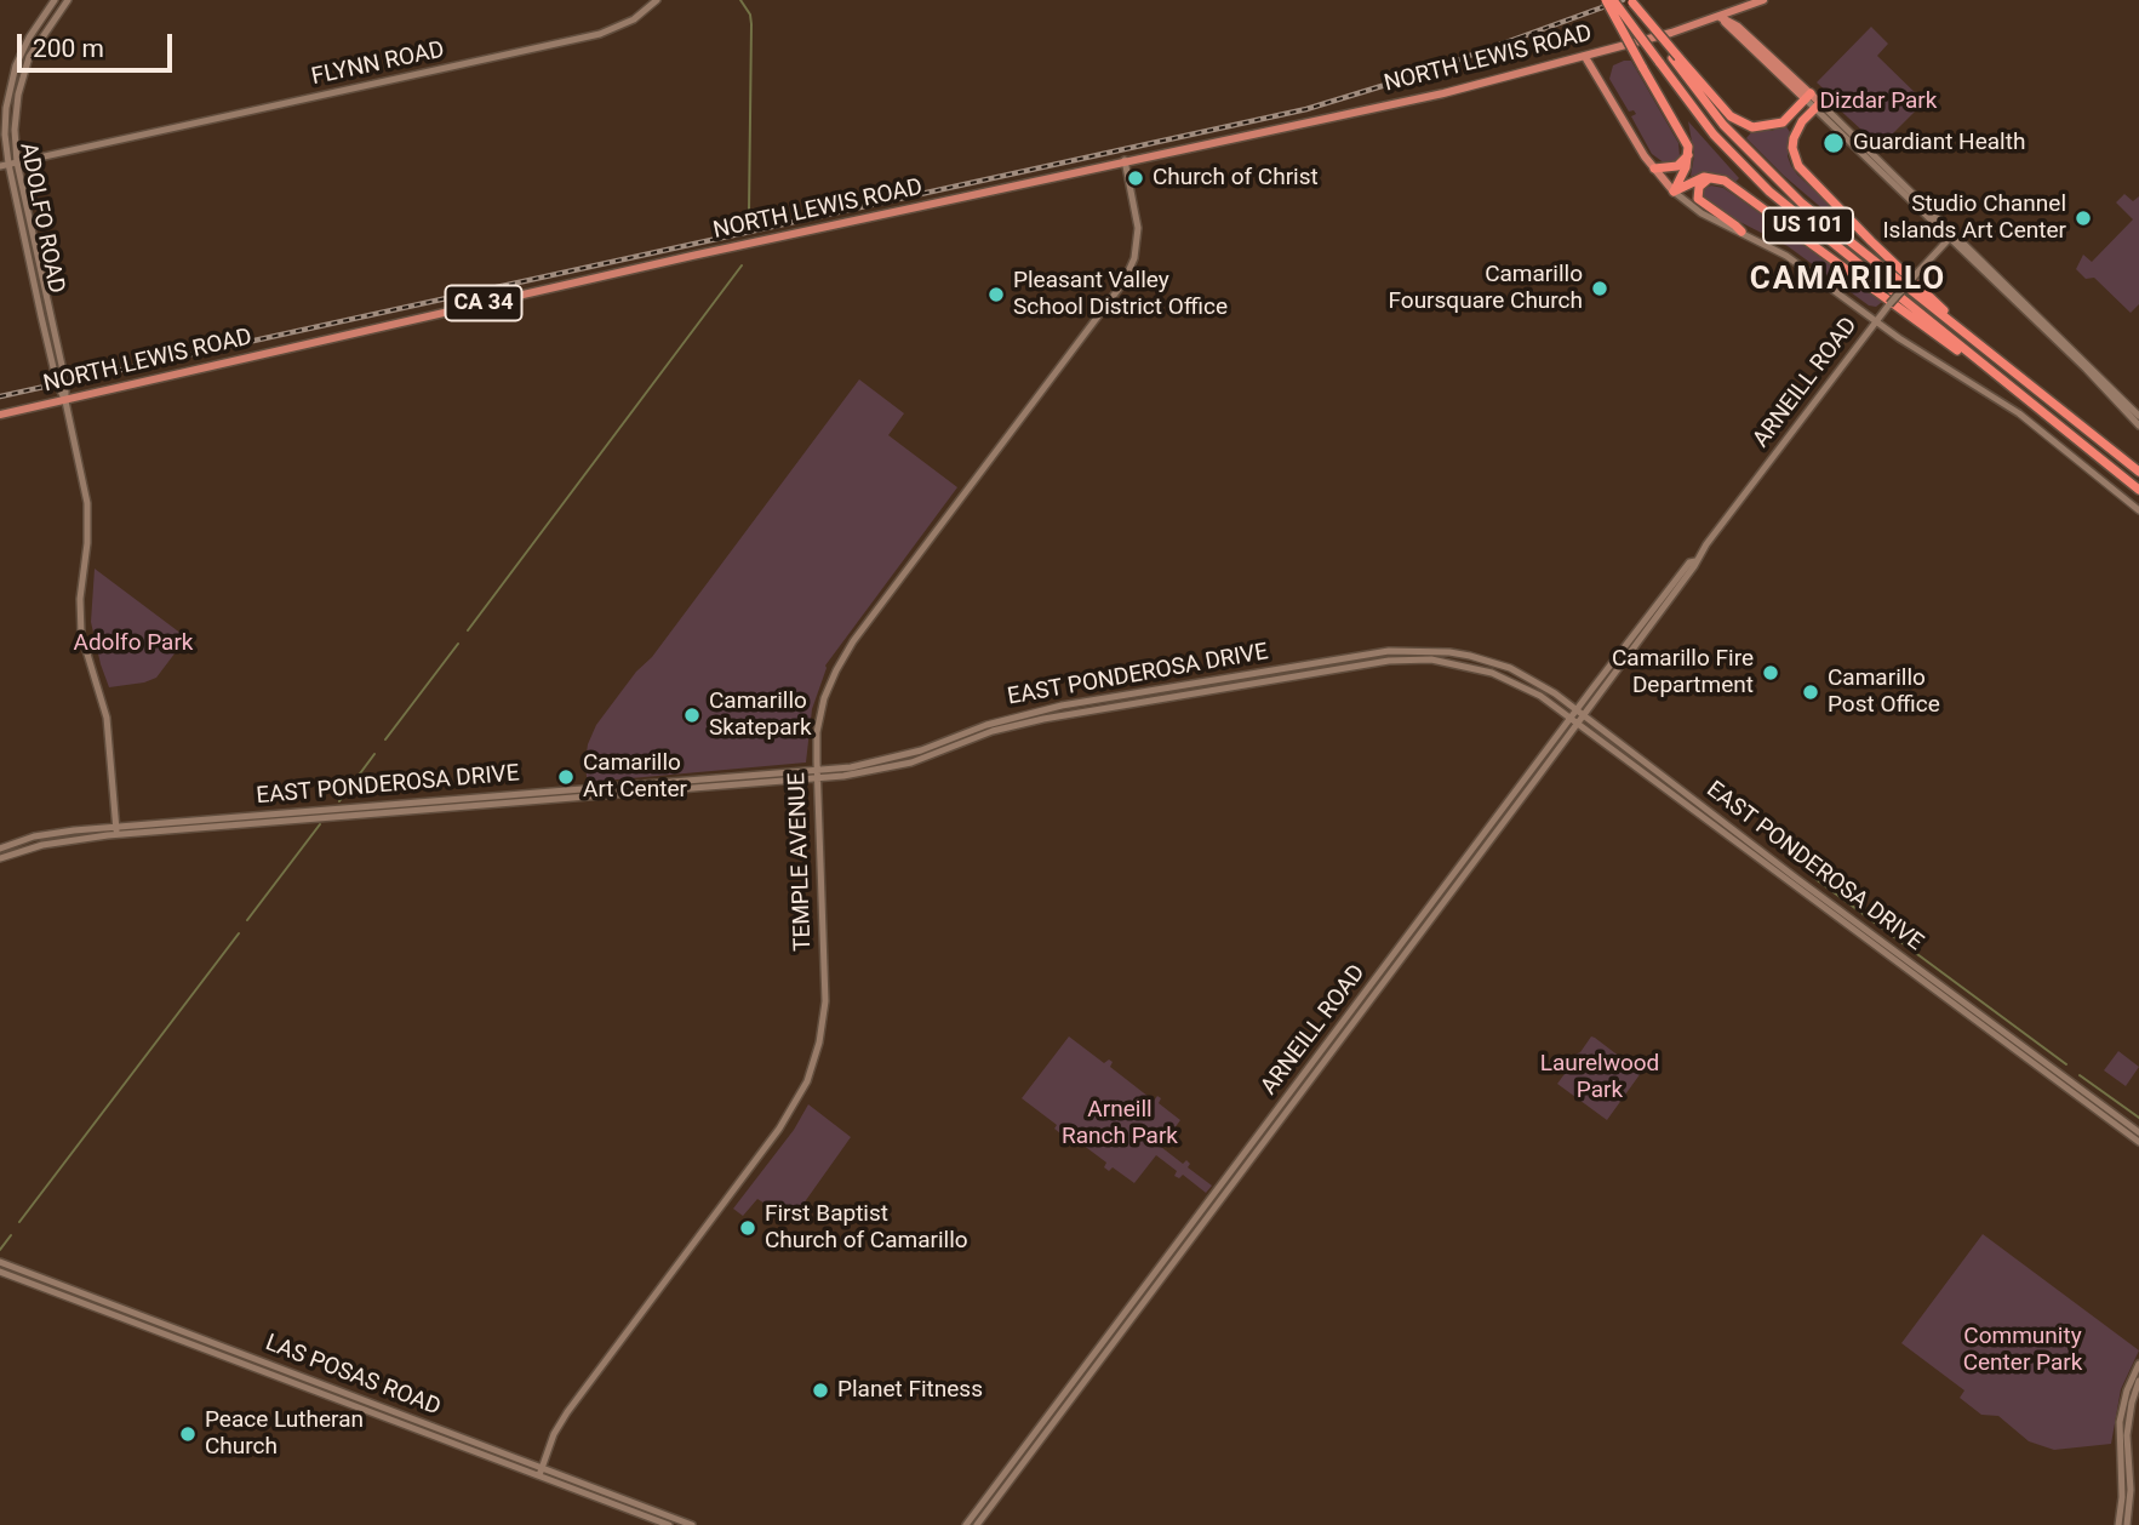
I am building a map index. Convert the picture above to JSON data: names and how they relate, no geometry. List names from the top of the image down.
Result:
{
  "streets": {
    "highway": ["US 101"],
    "main road": [
      "NORTH LEWIS ROAD",
      "FLYNN ROAD",
      "ADOLFO ROAD",
      "CA 34",
      "ARNEILL ROAD",
      "EAST PONDEROSA DRIVE",
      "TEMPLE AVENUE",
      "LAS POSAS ROAD"
    ]
  },
  "crossings": [
    ["NORTH LEWIS ROAD", "ADOLFO ROAD"],
    ["NORTH LEWIS ROAD", "CA 34"],
    ["NORTH LEWIS ROAD", "TEMPLE AVENUE"],
    ["FLYNN ROAD", "ADOLFO ROAD"],
    ["ADOLFO ROAD", "EAST PONDEROSA DRIVE"],
    ["ARNEILL ROAD", "EAST PONDEROSA DRIVE"],
    ["EAST PONDEROSA DRIVE", "TEMPLE AVENUE"],
    ["TEMPLE AVENUE", "LAS POSAS ROAD"]
  ],
  "districts": ["CAMARILLO"],
  "parks": [
    "Dizdar Park",
    "Adolfo Park",
    "Laurelwood Park",
    "Arneill Ranch Park",
    "Community Center Park"
  ],
  "places": [
    "Guardiant Health",
    "Church of Christ",
    "Studio Channel Islands Art Center",
    "Camarillo Foursquare Church",
    "Pleasant Valley School District Office",
    "Camarillo Fire Department",
    "Camarillo Post Office",
    "Camarillo Skatepark",
    "Camarillo Art Center",
    "First Baptist Church of Camarillo",
    "Planet Fitness",
    "Peace Lutheran Church"
  ],
  "scale_bar": "200 m"
}
